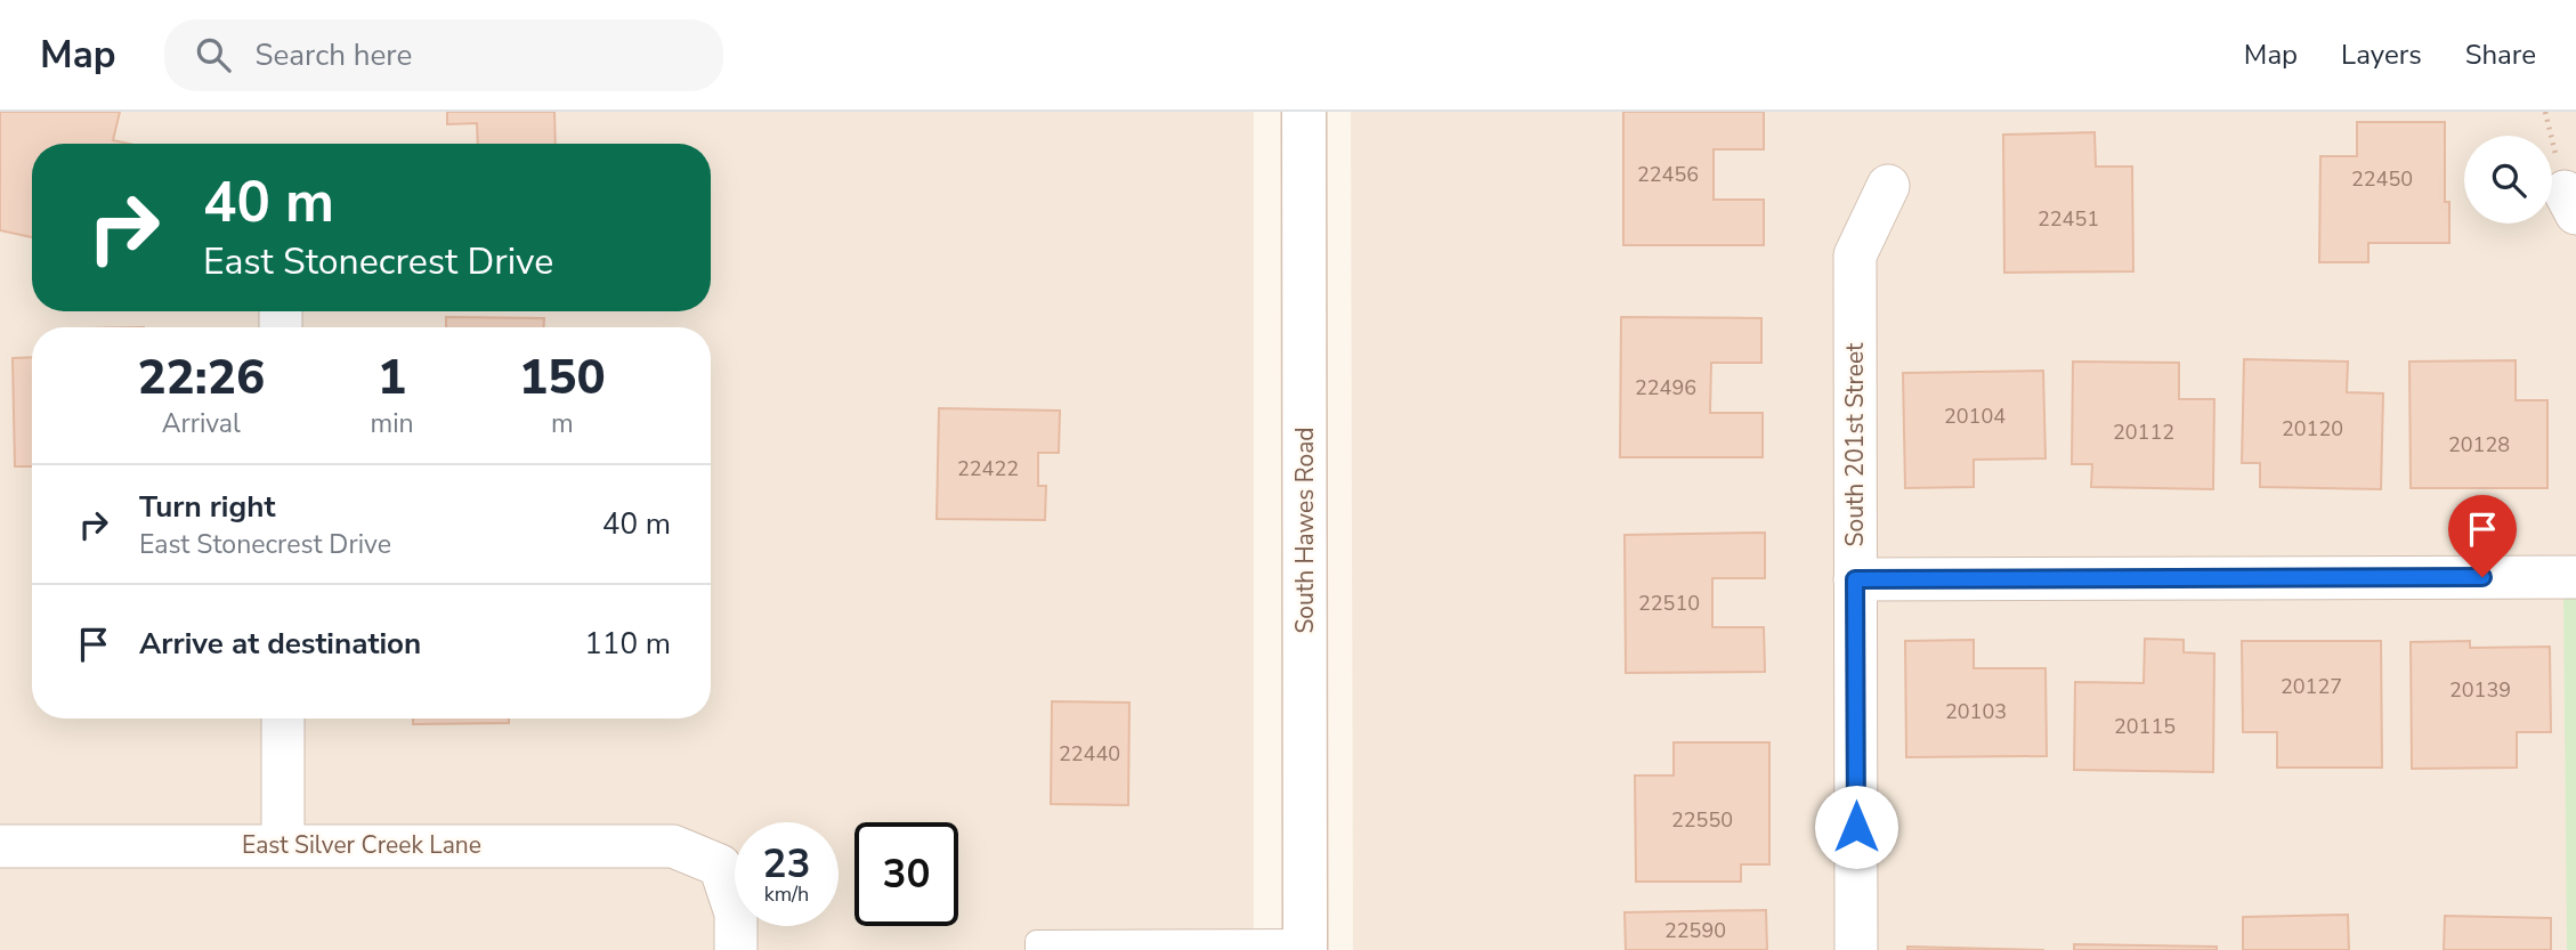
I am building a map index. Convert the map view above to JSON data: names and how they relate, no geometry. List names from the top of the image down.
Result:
{
  "streets": {
    "main road": ["South Hawes Road"],
    "street": ["South 201st Street", "East Silver Creek Lane"]
  },
  "house_numbers": [
    "22456",
    "22450",
    "22451",
    "22496",
    "20104",
    "20120",
    "20112",
    "20128",
    "22422",
    "22510",
    "20127",
    "20139",
    "20103",
    "20115",
    "22440",
    "22550",
    "22590"
  ],
  "page": {
    "header": "Map",
    "search": "Search here",
    "nav": ["Map", "Layers", "Share"],
    "turn": ["40 m", "East Stonecrest Drive"],
    "eta": [
      "22:26",
      "Arrival",
      "1",
      "min",
      "150",
      "m"
    ],
    "list": [
      {
        "name": "Turn right",
        "note": "East Stonecrest Drive",
        "value": "40 m"
      },
      {
        "name": "Arrive at destination",
        "value": "110 m"
      }
    ],
    "speed": "23 km/h",
    "limit": "30"
  }
}
